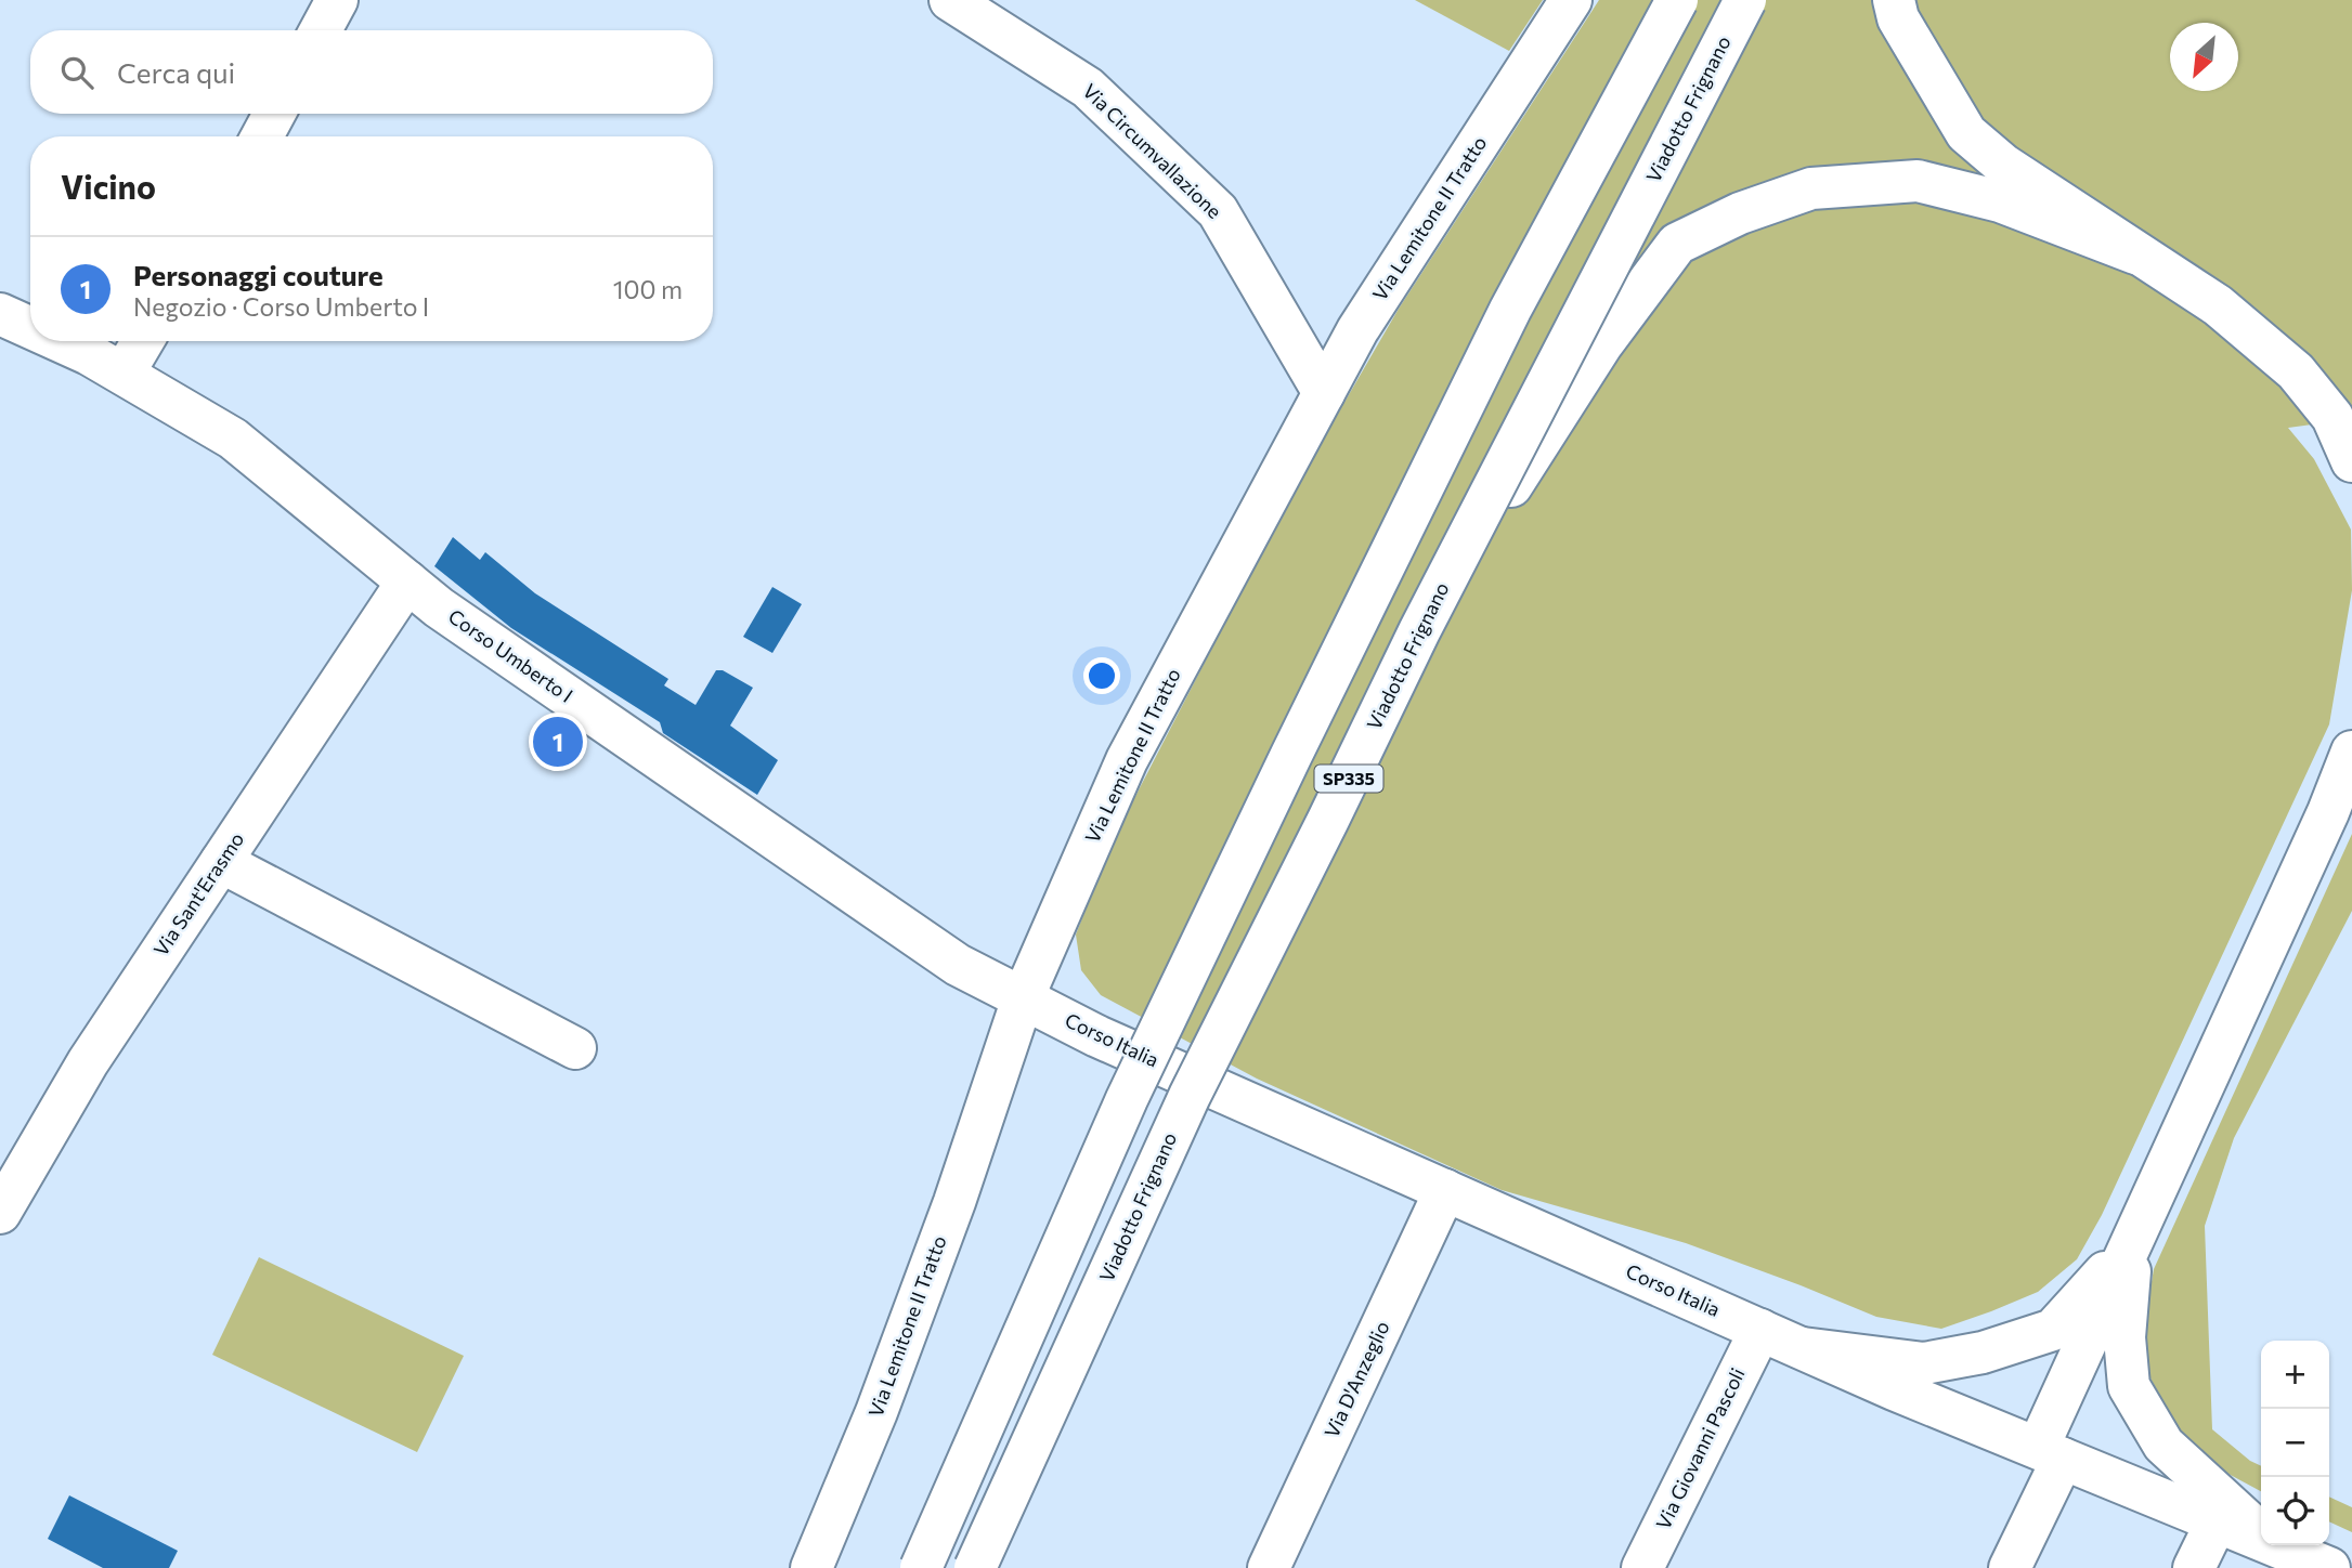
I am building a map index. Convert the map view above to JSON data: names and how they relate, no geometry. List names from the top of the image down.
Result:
{
  "streets": {
    "main road": [
      "Viadotto Frignano",
      "Via Circumvallazione",
      "Via Lemitone II Tratto",
      "Corso Umberto I",
      "SP335",
      "Via Sant'Erasmo",
      "Corso Italia",
      "Via D'Anzeglio",
      "Via Giovanni Pascoli"
    ]
  },
  "crossings": [
    ["Via Circumvallazione", "Via Lemitone II Tratto"],
    ["Via Lemitone II Tratto", "Corso Umberto I"],
    ["Via Lemitone II Tratto", "Corso Italia"],
    ["Corso Umberto I", "Via Sant'Erasmo"],
    ["Corso Umberto I", "Corso Italia"],
    ["Corso Italia", "Via D'Anzeglio"],
    ["Corso Italia", "Via Giovanni Pascoli"]
  ],
  "north": "bottom left",
  "page": {
    "search": "Cerca qui",
    "heading": "Vicino",
    "list": [
      {
        "mark": "1",
        "name": "Personaggi couture",
        "note": "Negozio · Corso Umberto I",
        "value": "100 m"
      }
    ],
    "pins": "1",
    "map_buttons": ["+", "−"]
  }
}
